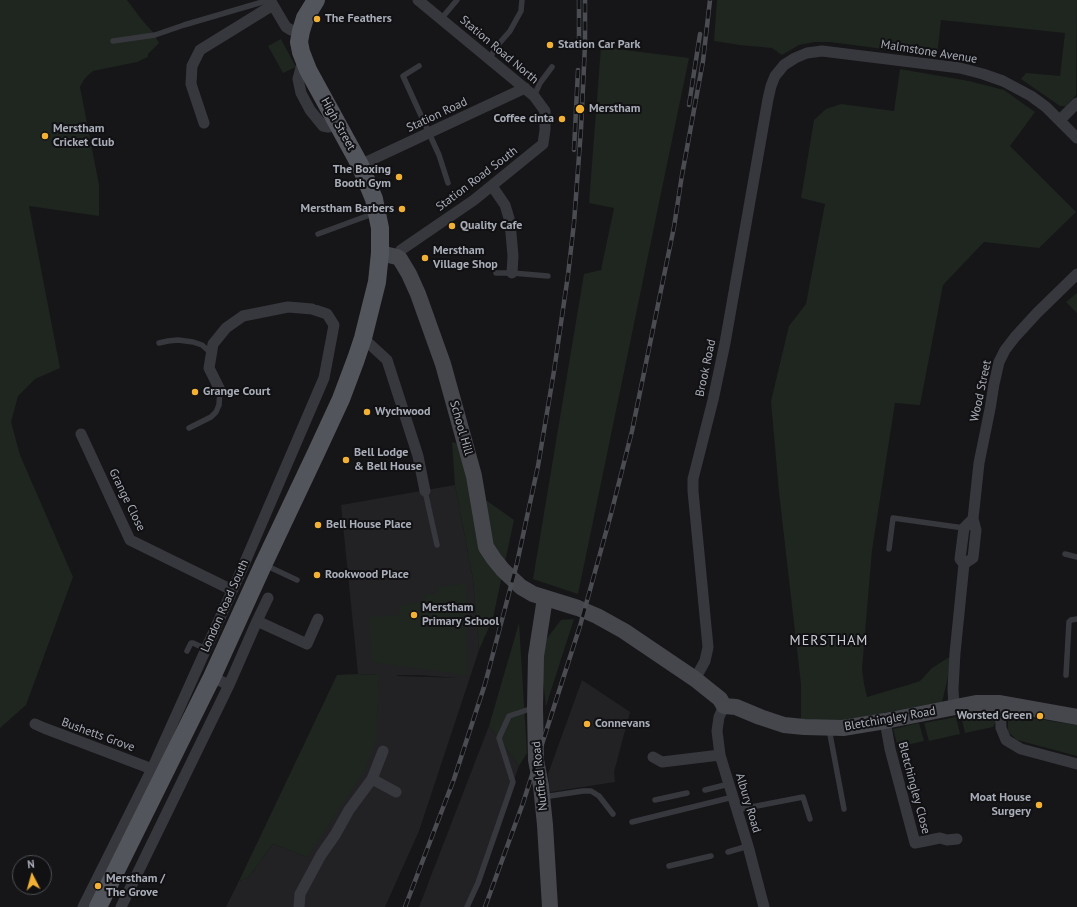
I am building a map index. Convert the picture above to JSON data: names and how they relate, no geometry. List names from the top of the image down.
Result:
{
  "streets": {
    "main road": ["High Street", "London Road South"],
    "street": [
      "Station Road North",
      "Malmstone Avenue",
      "Station Road",
      "Station Road South",
      "Brook Road",
      "Wood Street",
      "School Hill",
      "Grange Close",
      "Bletchingley Road",
      "Bushetts Grove",
      "Nutfield Road",
      "Bletchingley Close",
      "Albury Road"
    ]
  },
  "crossings": [
    ["Station Road North", "Station Road"],
    ["Station Road North", "Station Road South"],
    ["Malmstone Avenue", "Brook Road"],
    ["Station Road", "High Street"],
    ["High Street", "Station Road South"],
    ["High Street", "School Hill"],
    ["High Street", "London Road South"],
    ["Station Road South", "School Hill"],
    ["Station Road South", "London Road South"],
    ["Wood Street", "Bletchingley Road"],
    ["School Hill", "London Road South"],
    ["School Hill", "Nutfield Road"],
    ["Grange Close", "London Road South"],
    ["London Road South", "Bushetts Grove"],
    ["Bletchingley Road", "Bletchingley Close"],
    ["Bletchingley Road", "Albury Road"]
  ],
  "districts": ["MERSTHAM"],
  "places": [
    "The Feathers",
    "Station Car Park",
    "Merstham",
    "Coffee cinta",
    "Merstham Cricket Club",
    "The Boxing Booth Gym",
    "Merstham Barbers",
    "Quality Cafe",
    "Merstham Village Shop",
    "Grange Court",
    "Wychwood",
    "Bell Lodge & Bell House",
    "Bell House Place",
    "Rookwood Place",
    "Merstham Primary School",
    "Worsted Green",
    "Connevans",
    "Moat House Surgery",
    "Merstham / The Grove"
  ],
  "north": "top"
}
